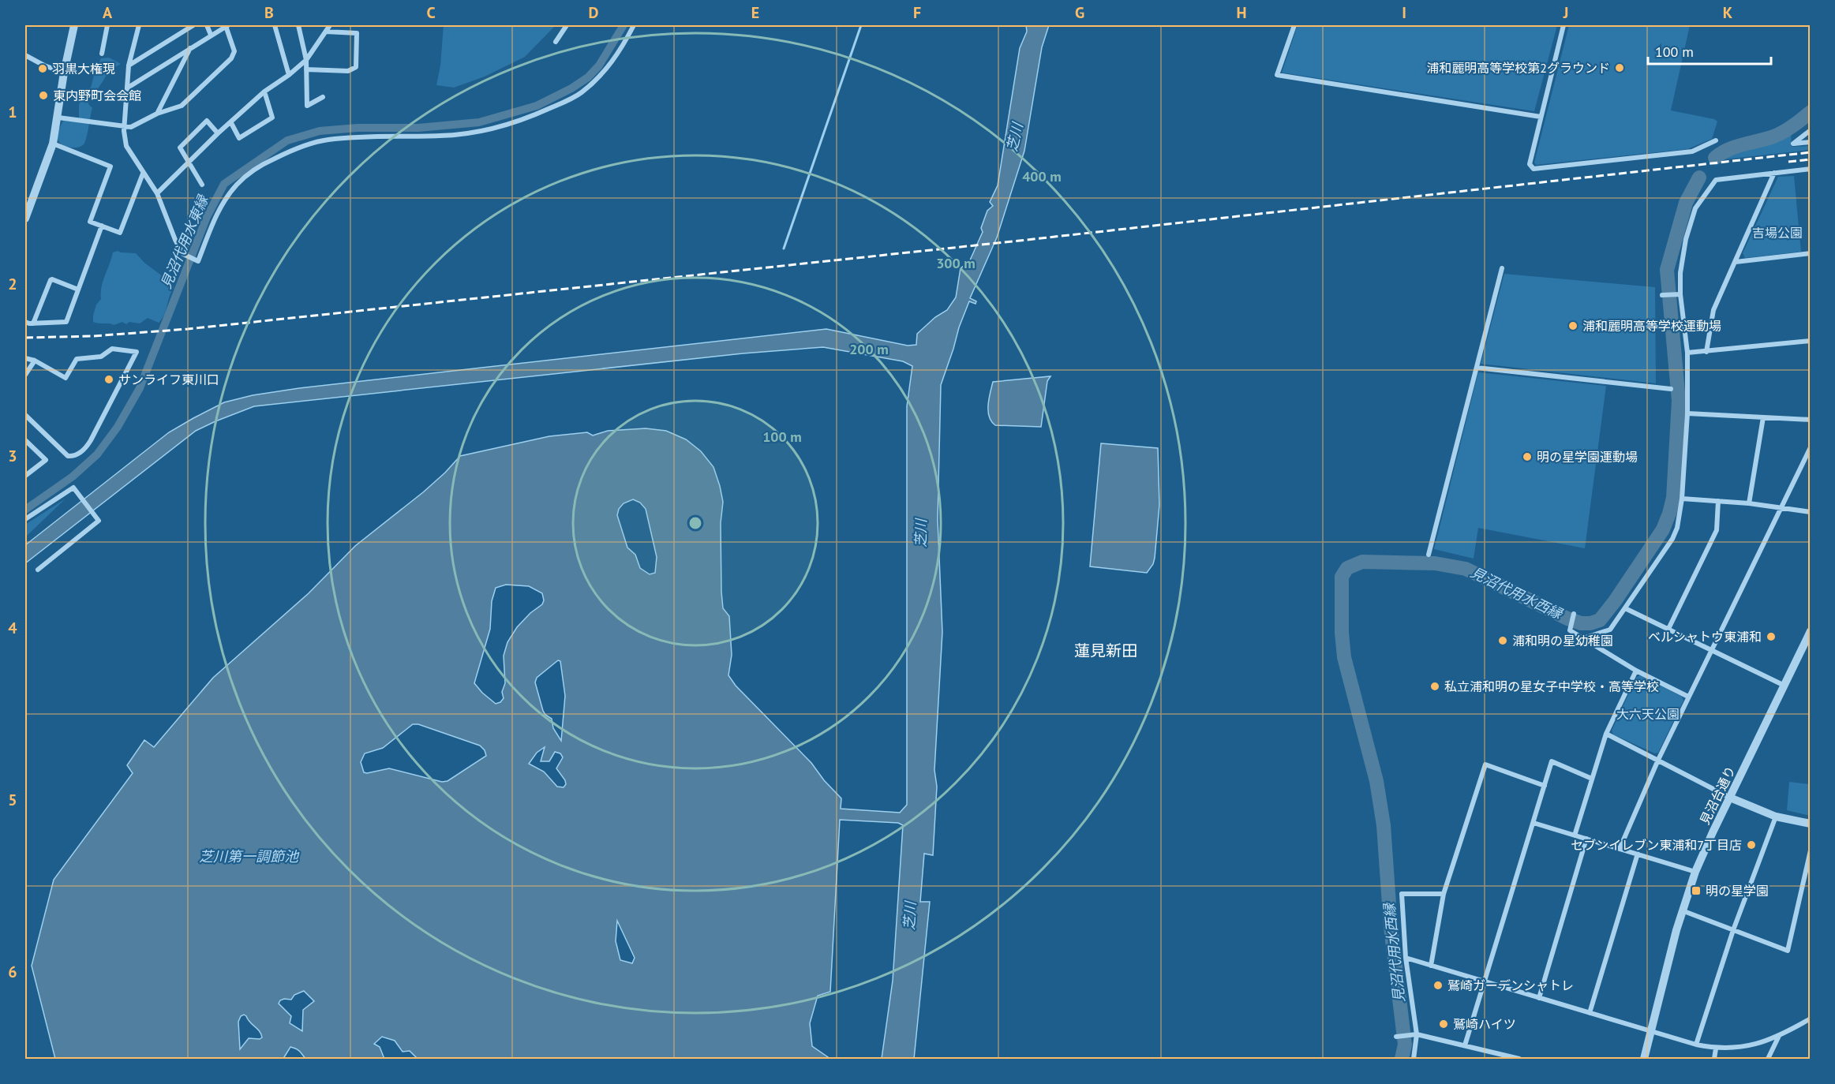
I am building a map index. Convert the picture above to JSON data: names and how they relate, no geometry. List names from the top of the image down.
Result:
{
  "streets": {
    "street": ["見沼台通り"]
  },
  "districts": ["蓮見新田"],
  "water": [
    "芝川",
    "見沼代用水東縁",
    "見沼代用水西縁",
    "芝川第一調節池"
  ],
  "parks": ["吉場公園", "大六天公園"],
  "places": {
    "other": [
      "浦和麗明高等学校第2グラウンド",
      "羽黒大権現",
      "東内野町会会館",
      "浦和麗明高等学校運動場",
      "サンライフ東川口",
      "明の星学園運動場",
      "ベルシャトウ東浦和",
      "浦和明の星幼稚園",
      "私立浦和明の星女子中学校・高等学校",
      "セブンイレブン東浦和7丁目店",
      "鷲崎ガーデンシャトレ",
      "鷲崎ハイツ"
    ],
    "transit": ["明の星学園"]
  },
  "scale_bar": "100 m",
  "grid": {
    "columns": [
      "A",
      "B",
      "C",
      "D",
      "E",
      "F",
      "G",
      "H",
      "I",
      "J",
      "K"
    ],
    "rows": [
      "1",
      "2",
      "3",
      "4",
      "5",
      "6"
    ]
  },
  "rings": [
    "400 m",
    "300 m",
    "200 m",
    "100 m"
  ]
}
